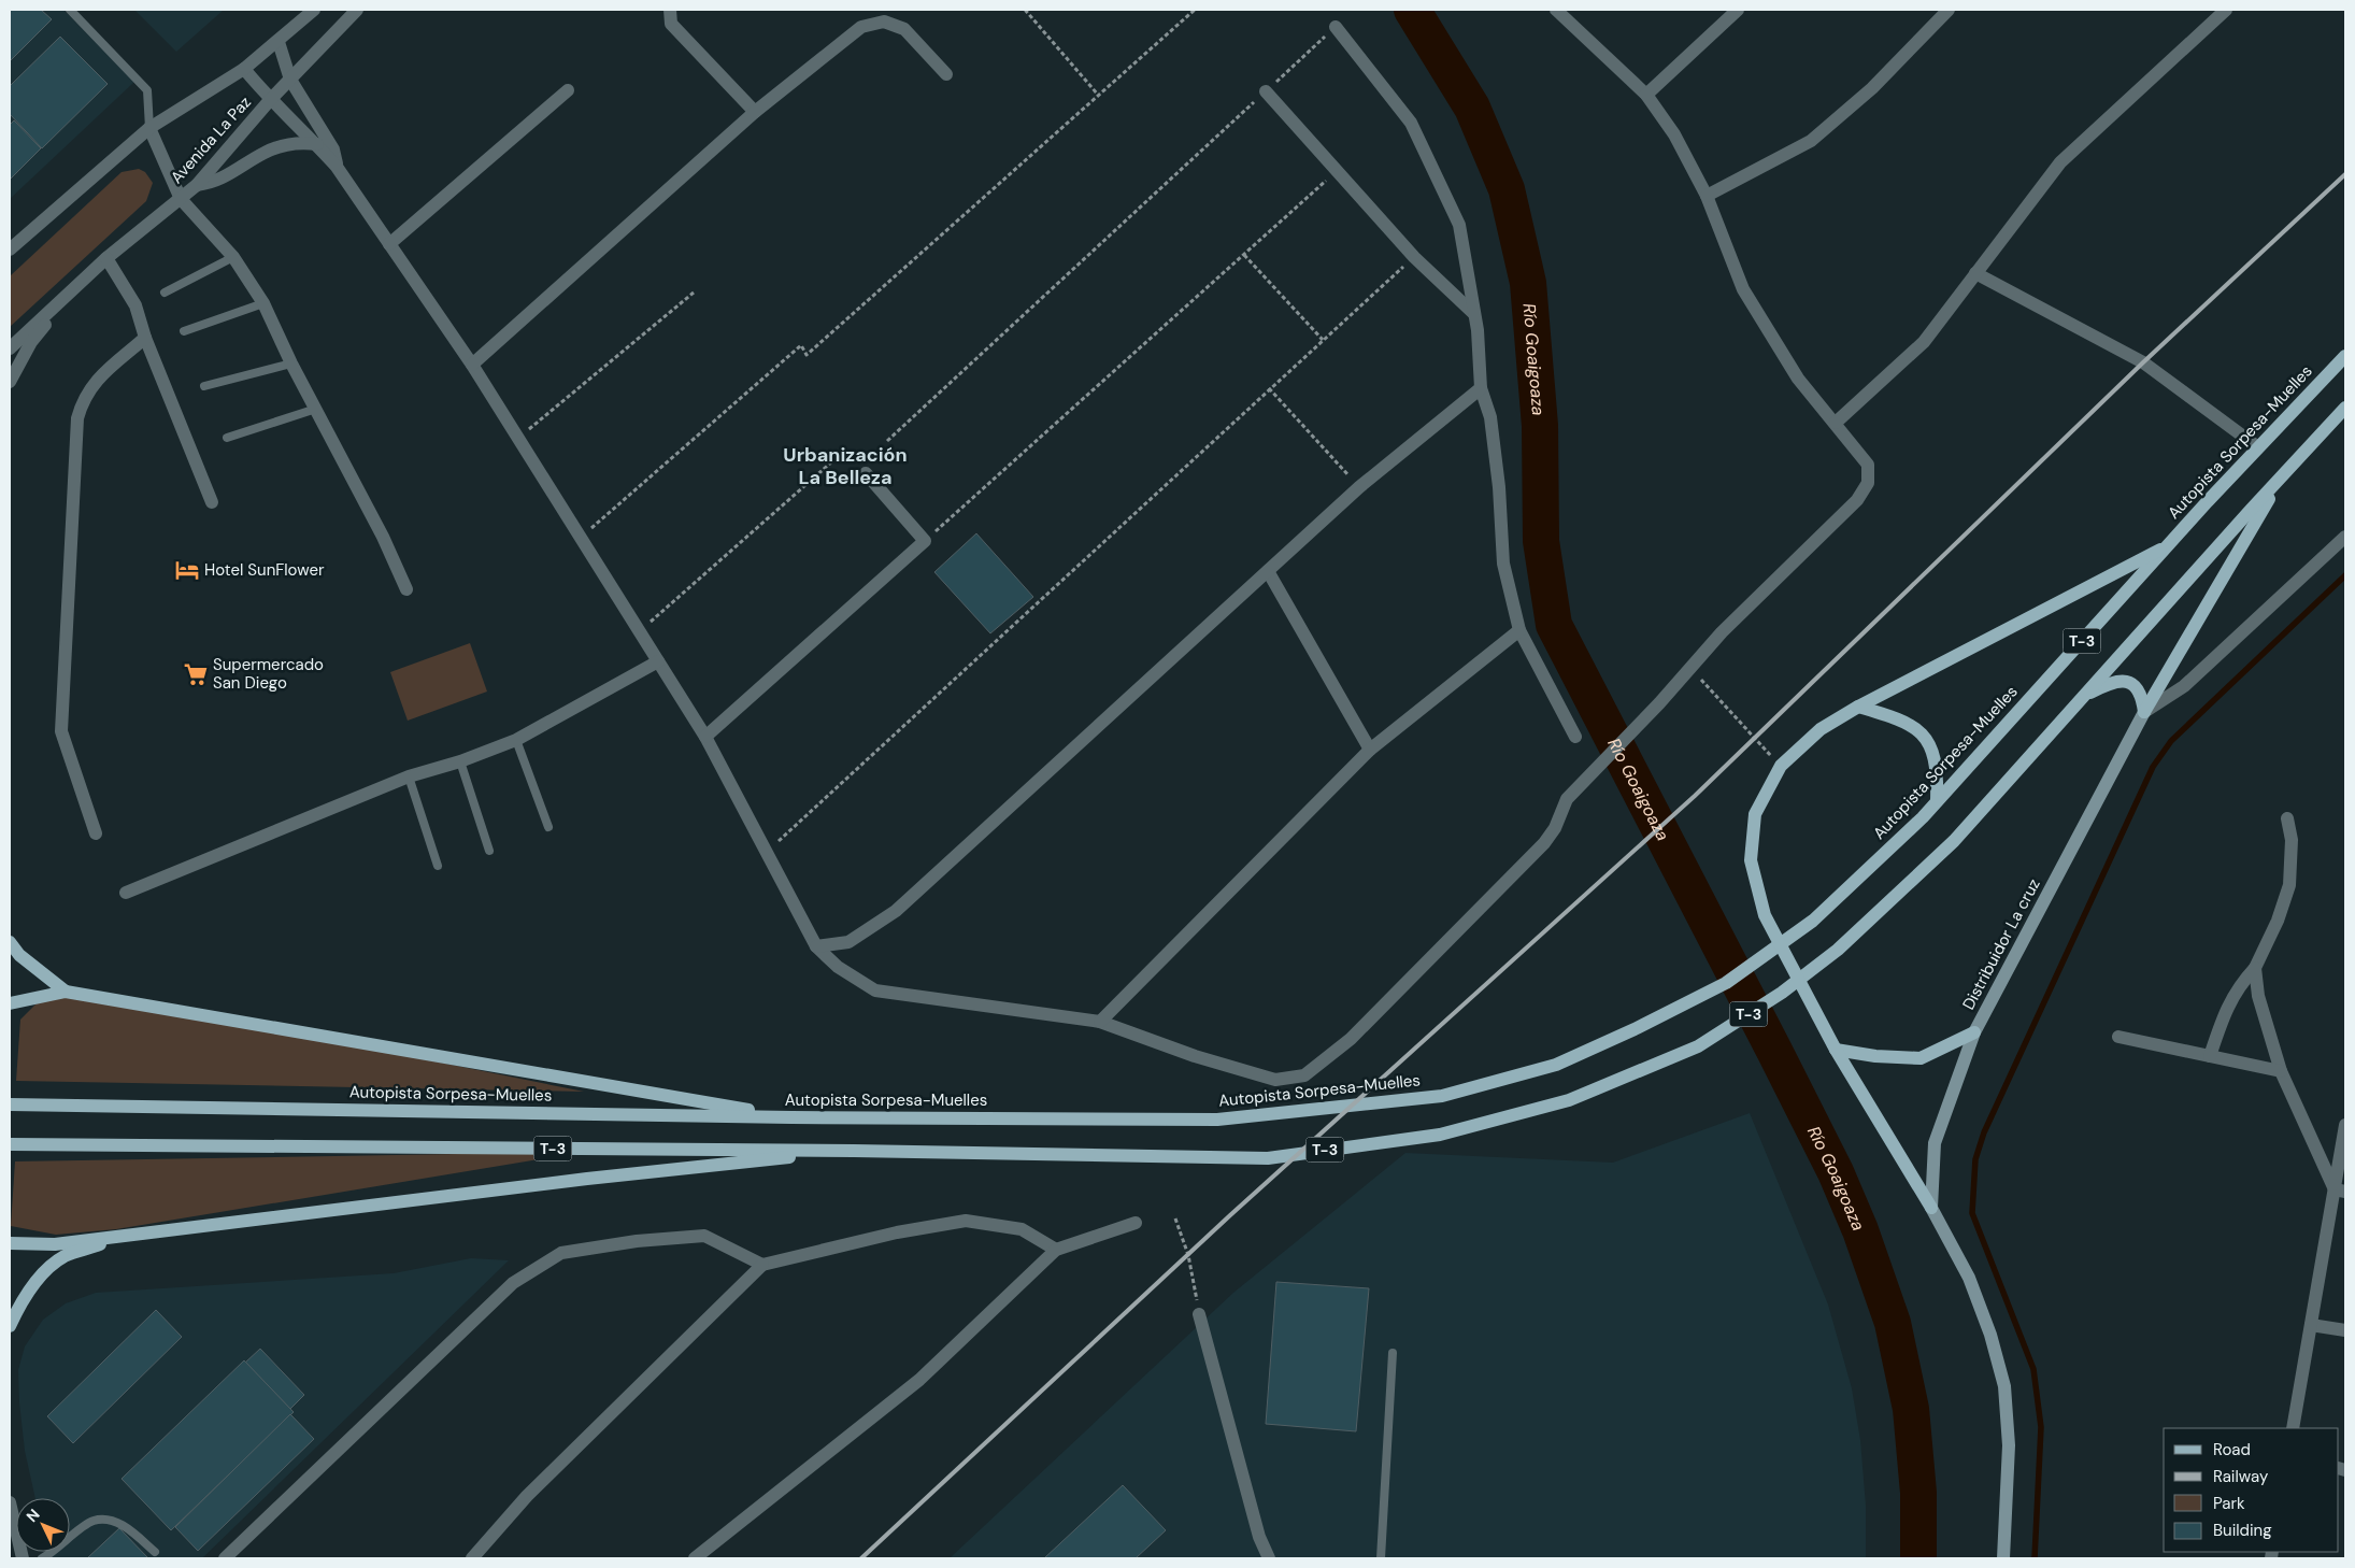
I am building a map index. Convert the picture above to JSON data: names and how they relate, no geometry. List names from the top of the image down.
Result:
{
  "streets": {
    "main road": ["Autopista Sorpesa-Muelles", "T-3", "Distribuidor La cruz"],
    "street": ["Avenida La Paz"]
  },
  "districts": ["Urbanización La Belleza"],
  "water": ["Río Goaigoaza"],
  "places": {
    "hotel": ["Hotel SunFlower"],
    "supermarket": ["Supermercado San Diego"]
  },
  "legend": [
    "Road",
    "Railway",
    "Park",
    "Building"
  ],
  "north": "top left"
}
